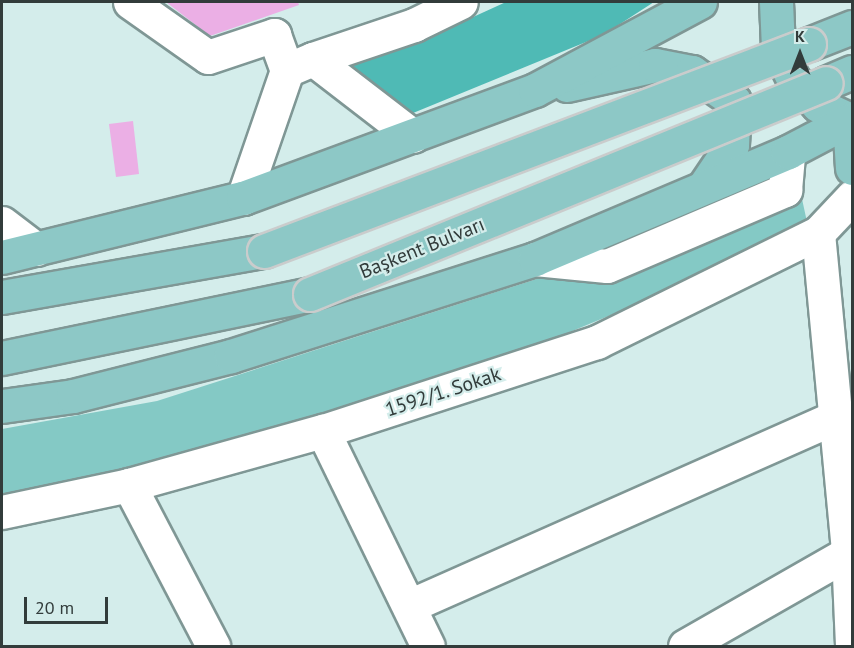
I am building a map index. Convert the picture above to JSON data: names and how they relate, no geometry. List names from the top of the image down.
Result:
{
  "streets": {
    "main road": ["Başkent Bulvarı"],
    "street": ["1592/1. Sokak"]
  },
  "scale_bar": "20 m",
  "north": "top"
}
